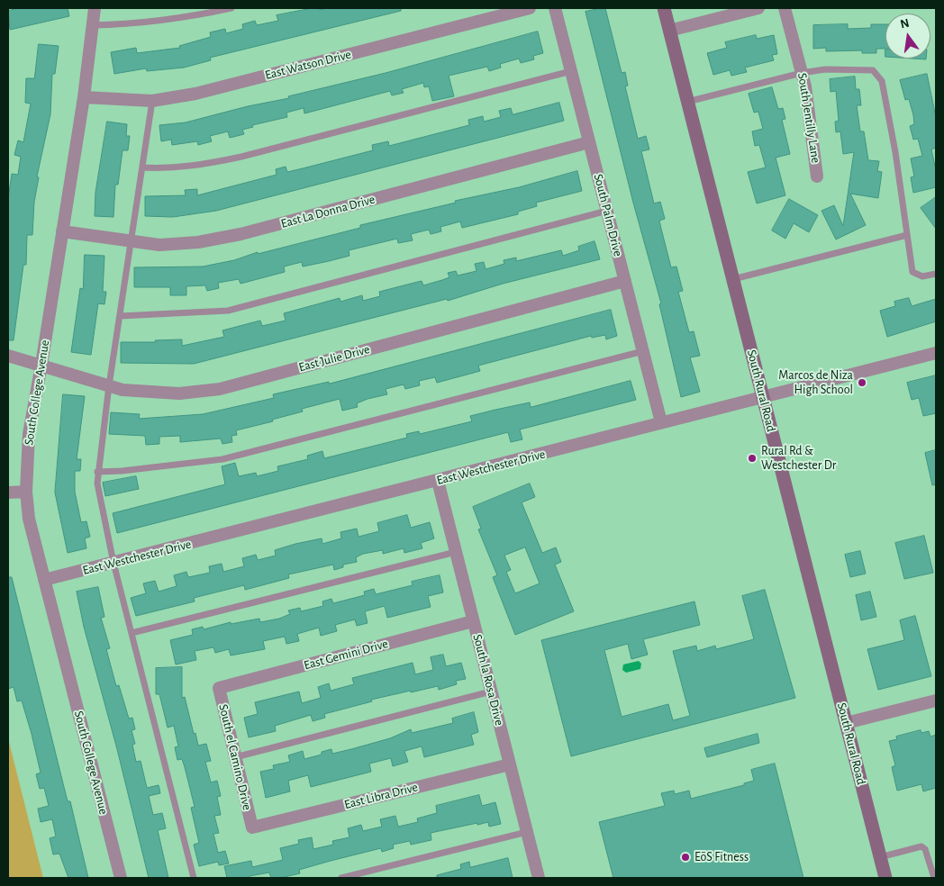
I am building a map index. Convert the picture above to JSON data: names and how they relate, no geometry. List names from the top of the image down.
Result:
{
  "streets": {
    "main road": ["South Rural Road"],
    "street": [
      "East Watson Drive",
      "South Jentilly Lane",
      "East La Donna Drive",
      "South Palm Drive",
      "East Julie Drive",
      "South College Avenue",
      "East Westchester Drive",
      "East Gemini Drive",
      "South la Rosa Drive",
      "South el Camino Drive",
      "East Libra Drive"
    ]
  },
  "crossings": [
    ["East Watson Drive", "South College Avenue"],
    ["East La Donna Drive", "South Palm Drive"],
    ["East La Donna Drive", "South College Avenue"],
    ["South Palm Drive", "East Julie Drive"],
    ["South Palm Drive", "East Westchester Drive"],
    ["East Julie Drive", "South College Avenue"],
    ["South Rural Road", "East Westchester Drive"],
    ["South College Avenue", "East Westchester Drive"],
    ["East Westchester Drive", "South la Rosa Drive"],
    ["East Gemini Drive", "South la Rosa Drive"],
    ["East Gemini Drive", "South el Camino Drive"],
    ["South la Rosa Drive", "East Libra Drive"],
    ["South el Camino Drive", "East Libra Drive"]
  ],
  "places": ["Marcos de Niza High School", "Rural Rd & Westchester Dr", "EōS Fitness"],
  "north": "top"
}
